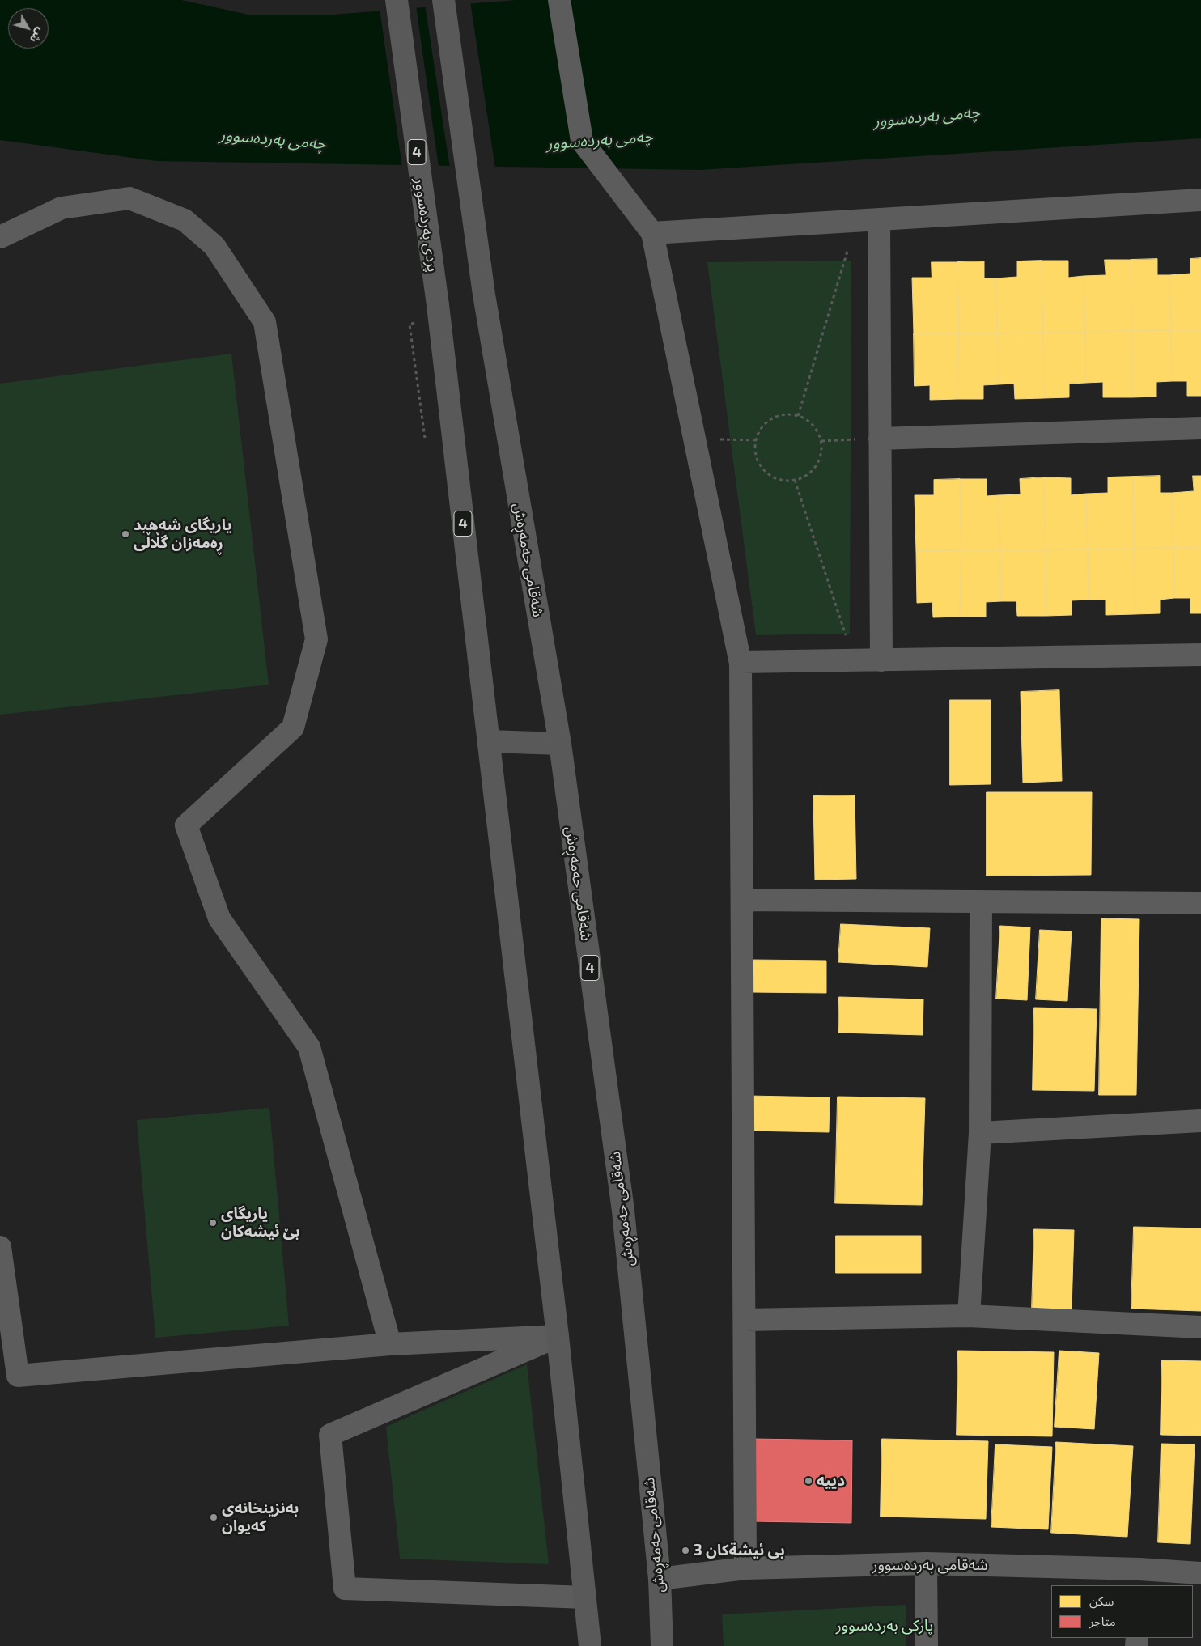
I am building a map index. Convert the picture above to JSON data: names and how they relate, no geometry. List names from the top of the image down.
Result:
{
  "streets": {
    "highway": ["4", "پردی بەردەسوور", "شەقامی حەمەڕەش"],
    "street": ["شەقامی بەردەسوور"]
  },
  "crossings": [
    ["4", "پردی بەردەسوور"],
    ["شەقامی حەمەڕەش", "شەقامی بەردەسوور"]
  ],
  "water": ["چەمی بەردەسوور"],
  "parks": ["پارکی بەردەسوور"],
  "places": [
    "یاریگای شەهید ڕەمەزان گڵاڵی",
    "یاریگای بێ ئیشەکان",
    "دییە",
    "بەنزینخانەی کەیوان",
    "بى ئيشةكان 3"
  ],
  "legend": ["سكن", "متاجر"],
  "north": "bottom right"
}
